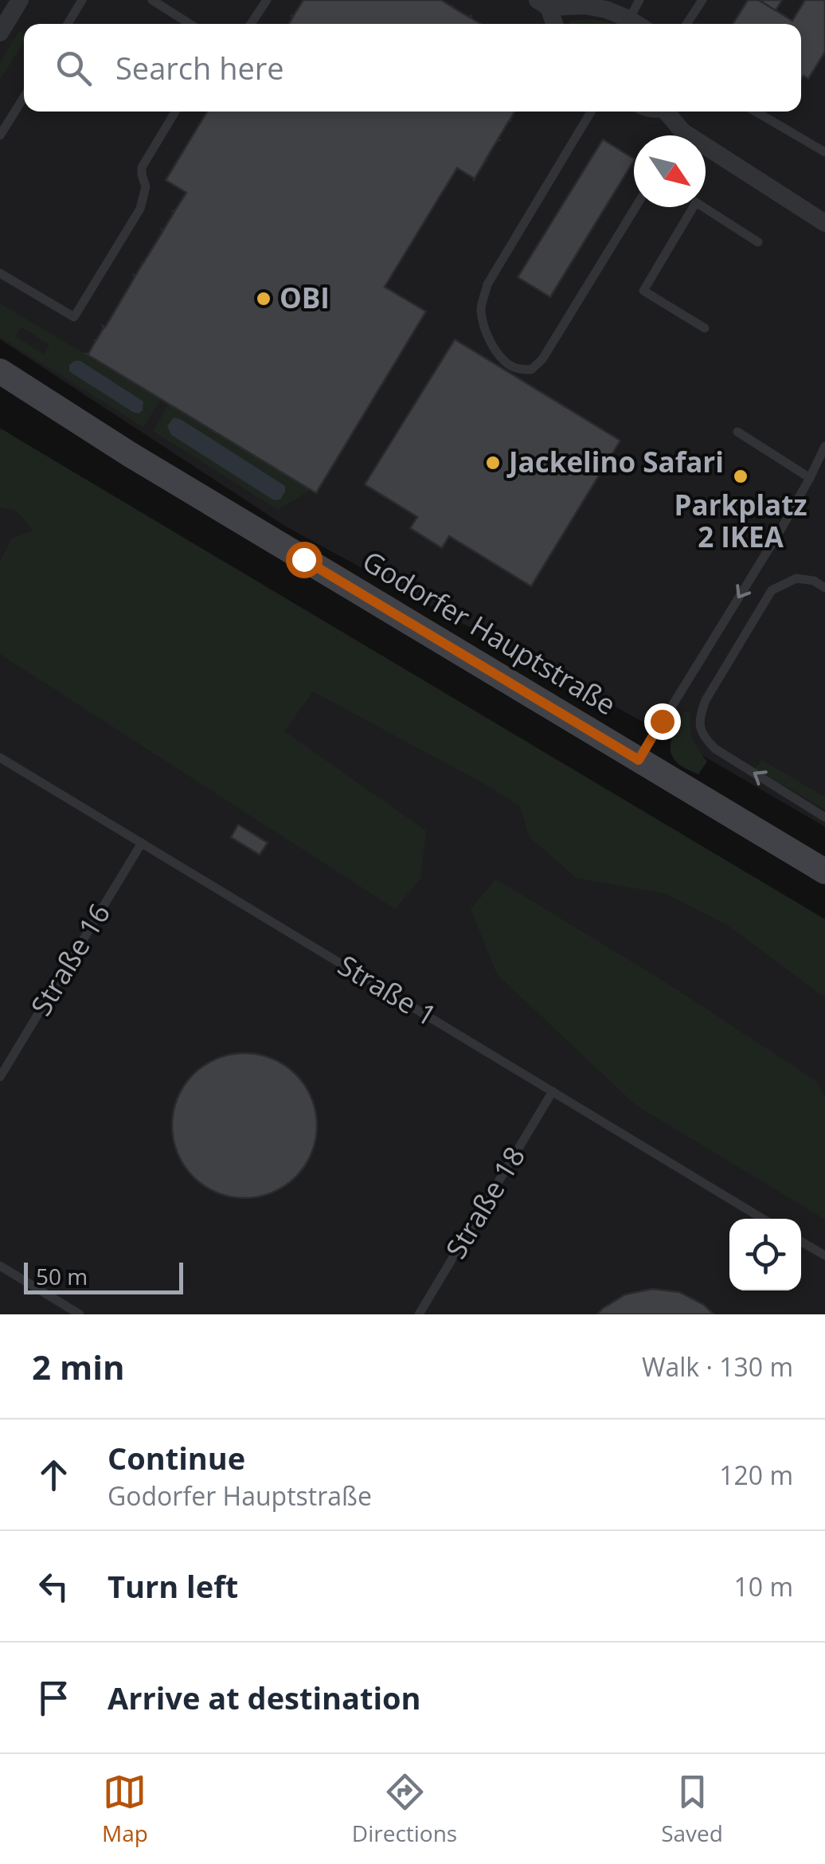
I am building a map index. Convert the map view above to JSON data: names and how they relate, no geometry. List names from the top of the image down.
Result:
{
  "streets": {
    "main road": ["Godorfer Hauptstraße"],
    "lane": ["Straße 16", "Straße 1", "Straße 18"]
  },
  "crossings": [
    ["Straße 16", "Straße 1"],
    ["Straße 1", "Straße 18"]
  ],
  "places": ["OBI", "Jackelino Safari", "Parkplatz 2 IKEA"],
  "scale_bar": "50 m",
  "north": "bottom right",
  "page": {
    "search": "Search here",
    "scale": "50 m",
    "heading": ["2 min", "Walk · 130 m"],
    "list": [
      ["Continue", "Godorfer Hauptstraße", "120 m"],
      ["Turn left", "10 m"],
      "Arrive at destination"
    ],
    "nav": ["Map", "Directions", "Saved"]
  }
}
